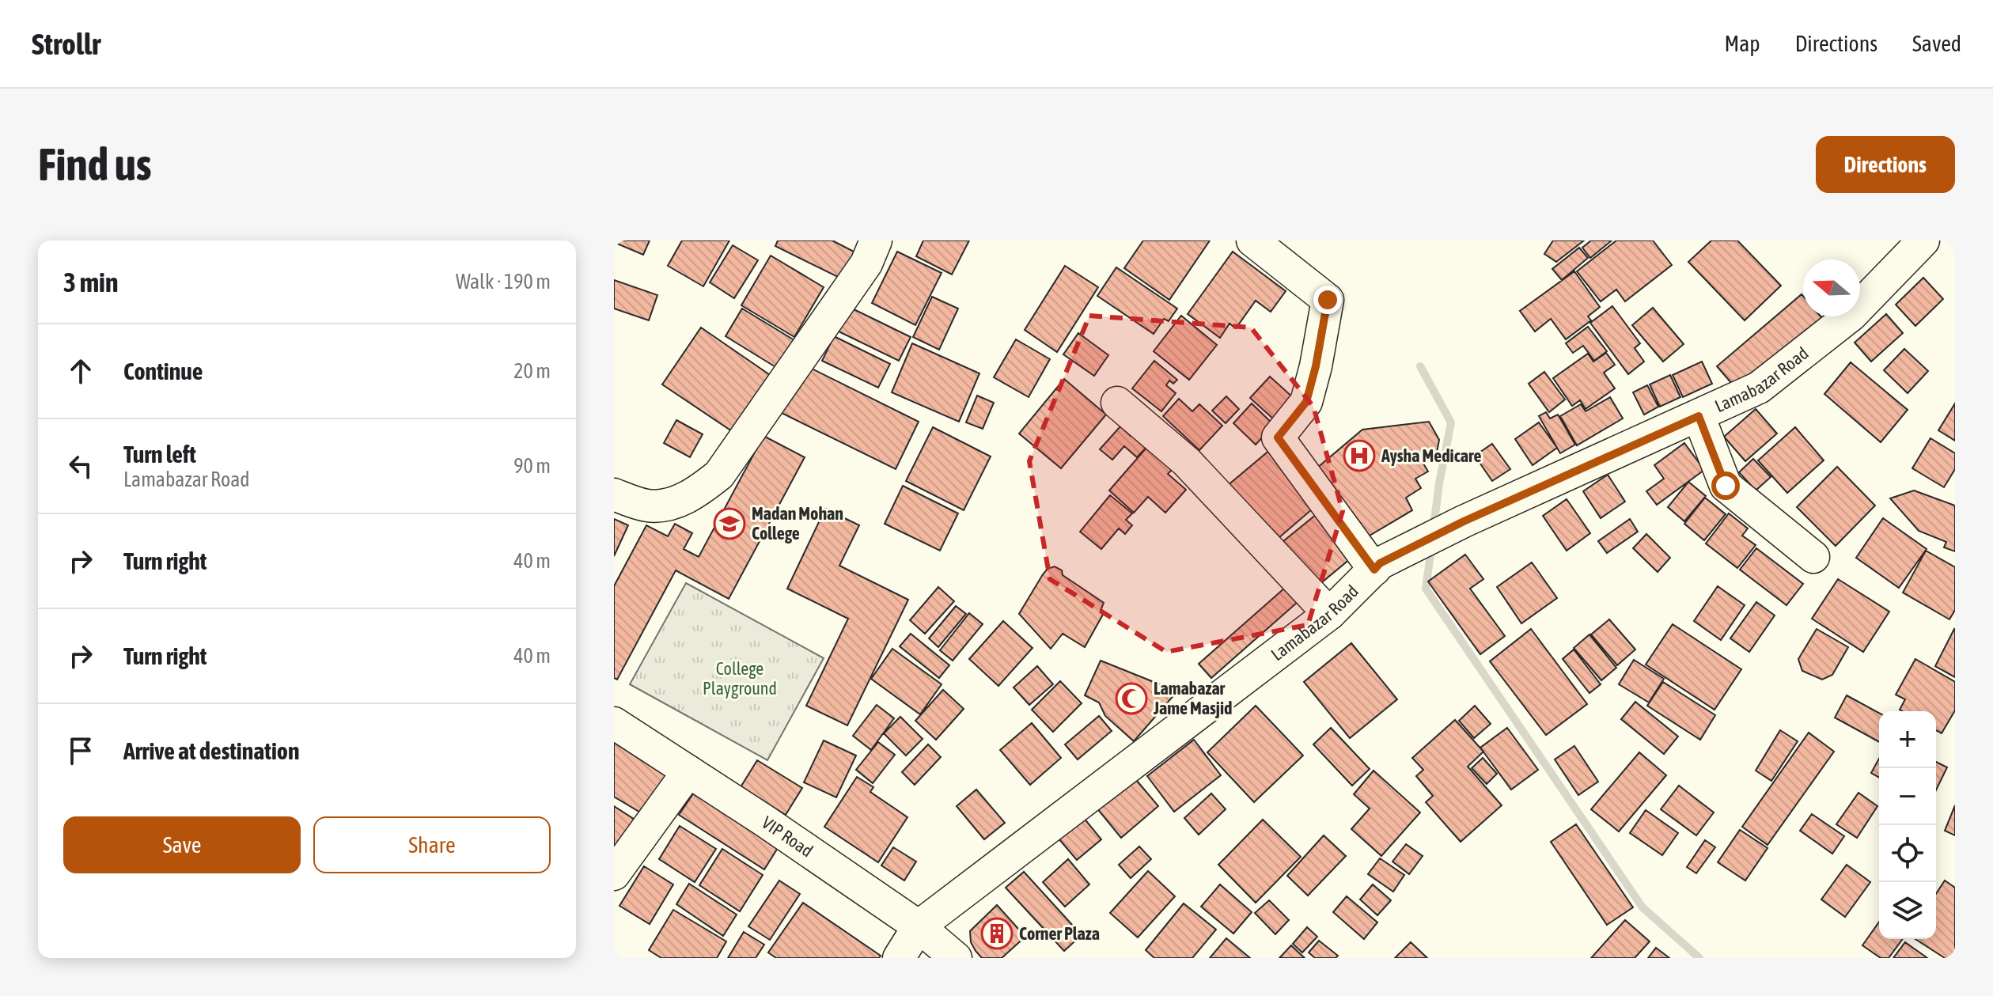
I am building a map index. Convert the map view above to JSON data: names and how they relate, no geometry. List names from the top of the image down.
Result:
{
  "streets": {
    "street": ["Lamabazar Road", "VIP Road"]
  },
  "crossings": [
    ["Lamabazar Road", "VIP Road"]
  ],
  "parks": ["College Playground"],
  "places": {
    "hospital": ["Aysha Medicare"],
    "school or university": ["Madan Mohan College"],
    "mosque": ["Lamabazar Jame Masjid"],
    "building": ["Corner Plaza"]
  },
  "north": "left",
  "page": {
    "header": "Strollr",
    "nav": ["Map", "Directions", "Saved"],
    "buttons": [
      "Directions",
      ["Save", "Share"]
    ],
    "title": "Find us",
    "heading": ["3 min", "Walk · 190 m"],
    "list": [
      ["Continue", "20 m"],
      ["Turn left", "Lamabazar Road", "90 m"],
      ["Turn right", "40 m"],
      ["Turn right", "40 m"],
      "Arrive at destination"
    ],
    "map_buttons": ["+", "−"]
  }
}
